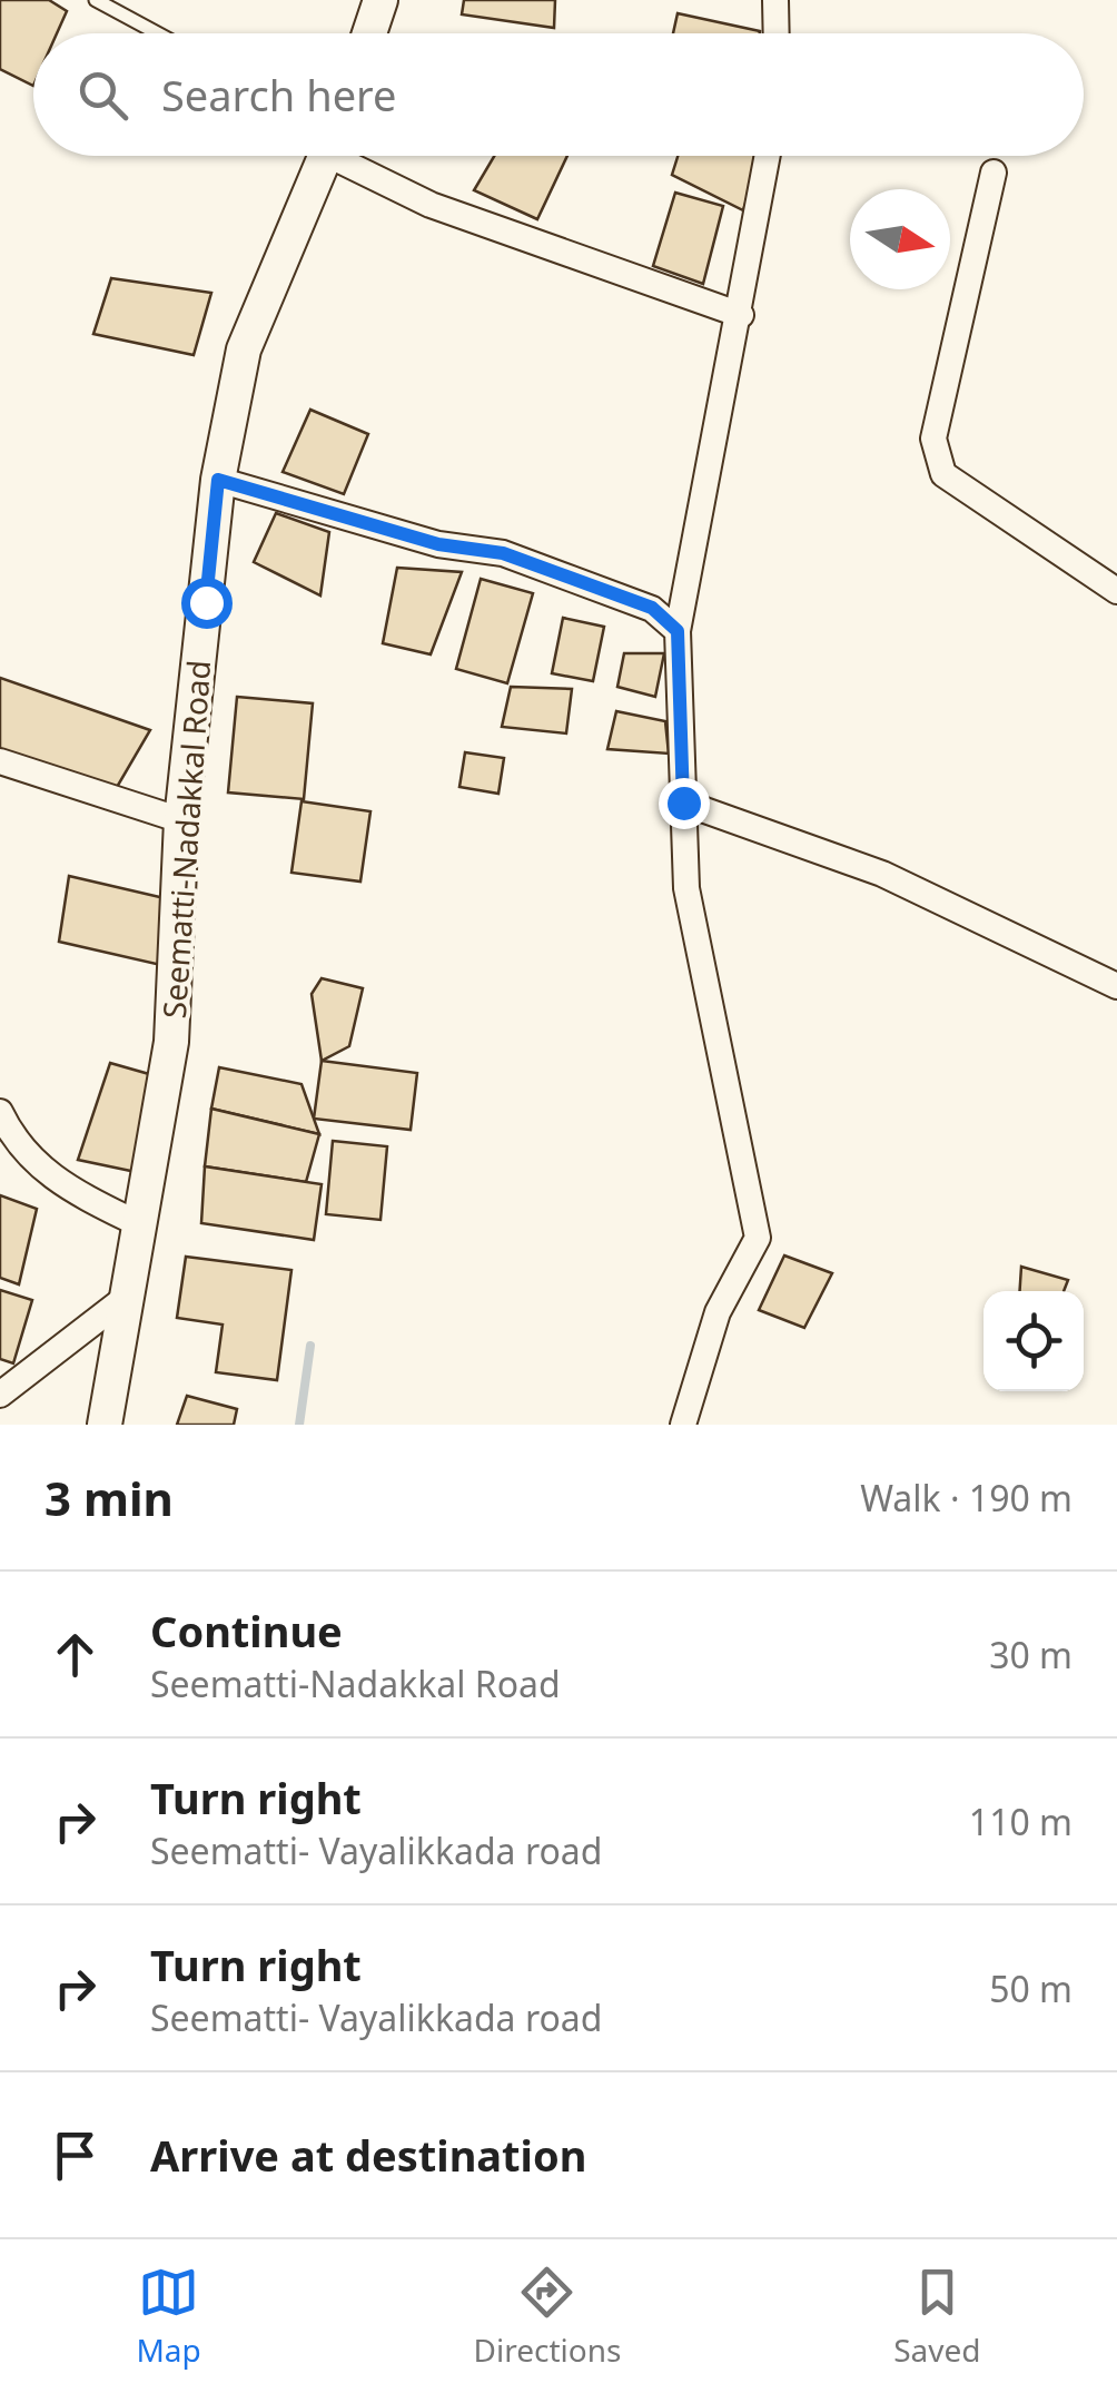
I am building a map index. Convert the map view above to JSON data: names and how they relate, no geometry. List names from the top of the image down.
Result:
{
  "streets": {
    "street": ["Seematti-Nadakkal Road"]
  },
  "north": "right",
  "page": {
    "search": "Search here",
    "heading": ["3 min", "Walk · 190 m"],
    "list": [
      ["Continue", "Seematti-Nadakkal Road", "30 m"],
      ["Turn right", "Seematti- Vayalikkada road", "110 m"],
      ["Turn right", "Seematti- Vayalikkada road", "50 m"],
      "Arrive at destination"
    ],
    "nav": ["Map", "Directions", "Saved"]
  }
}
